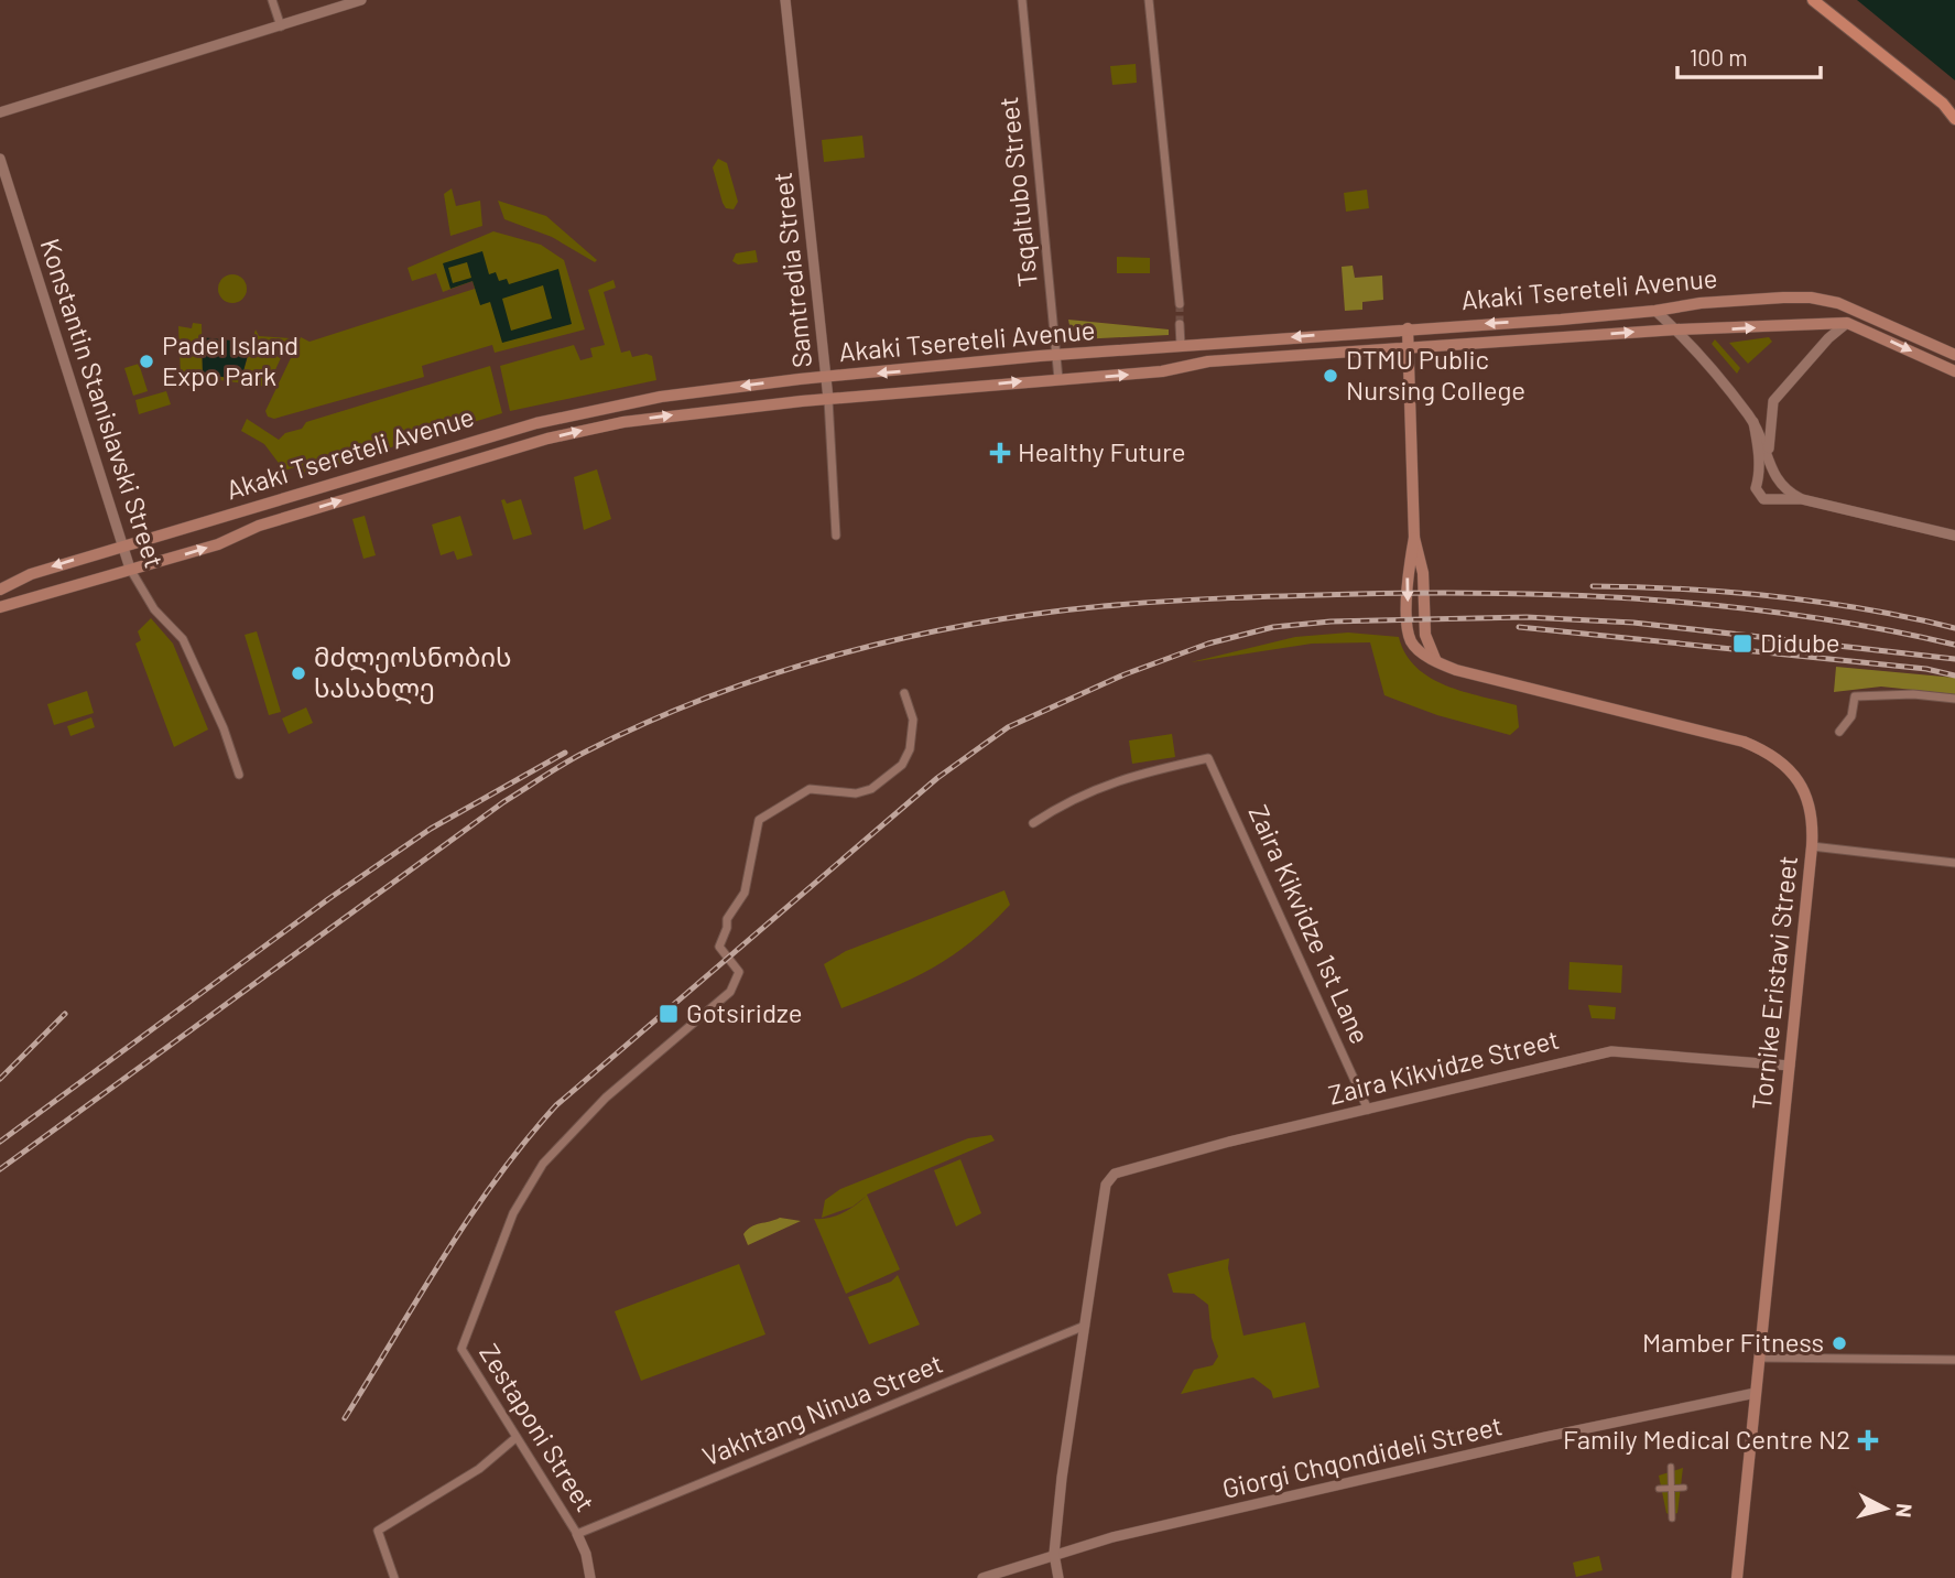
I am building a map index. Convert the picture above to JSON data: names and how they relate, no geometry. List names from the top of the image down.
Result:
{
  "streets": {
    "main road": ["Akaki Tsereteli Avenue", "Tornike Eristavi Street"],
    "street": [
      "Tsqaltubo Street",
      "Samtredia Street",
      "Konstantin Stanislavski Street",
      "Zaira Kikvidze 1st Lane",
      "Zaira Kikvidze Street",
      "Vakhtang Ninua Street",
      "Zestaponi Street",
      "Giorgi Chqondideli Street"
    ]
  },
  "crossings": [
    ["Tsqaltubo Street", "Akaki Tsereteli Avenue"],
    ["Samtredia Street", "Akaki Tsereteli Avenue"],
    ["Akaki Tsereteli Avenue", "Konstantin Stanislavski Street"],
    ["Akaki Tsereteli Avenue", "Tornike Eristavi Street"],
    ["Zaira Kikvidze 1st Lane", "Zaira Kikvidze Street"],
    ["Tornike Eristavi Street", "Zaira Kikvidze Street"],
    ["Tornike Eristavi Street", "Giorgi Chqondideli Street"],
    ["Zaira Kikvidze Street", "Vakhtang Ninua Street"],
    ["Vakhtang Ninua Street", "Zestaponi Street"]
  ],
  "places": {
    "other": [
      "Padel Island Expo Park",
      "DTMU Public Nursing College",
      "მძლეოსნობის სასახლე",
      "Mamber Fitness"
    ],
    "health": ["Healthy Future", "Family Medical Centre N2"],
    "transit": ["Didube", "Gotsiridze"]
  },
  "scale_bar": "100 m",
  "north": "right"
}
